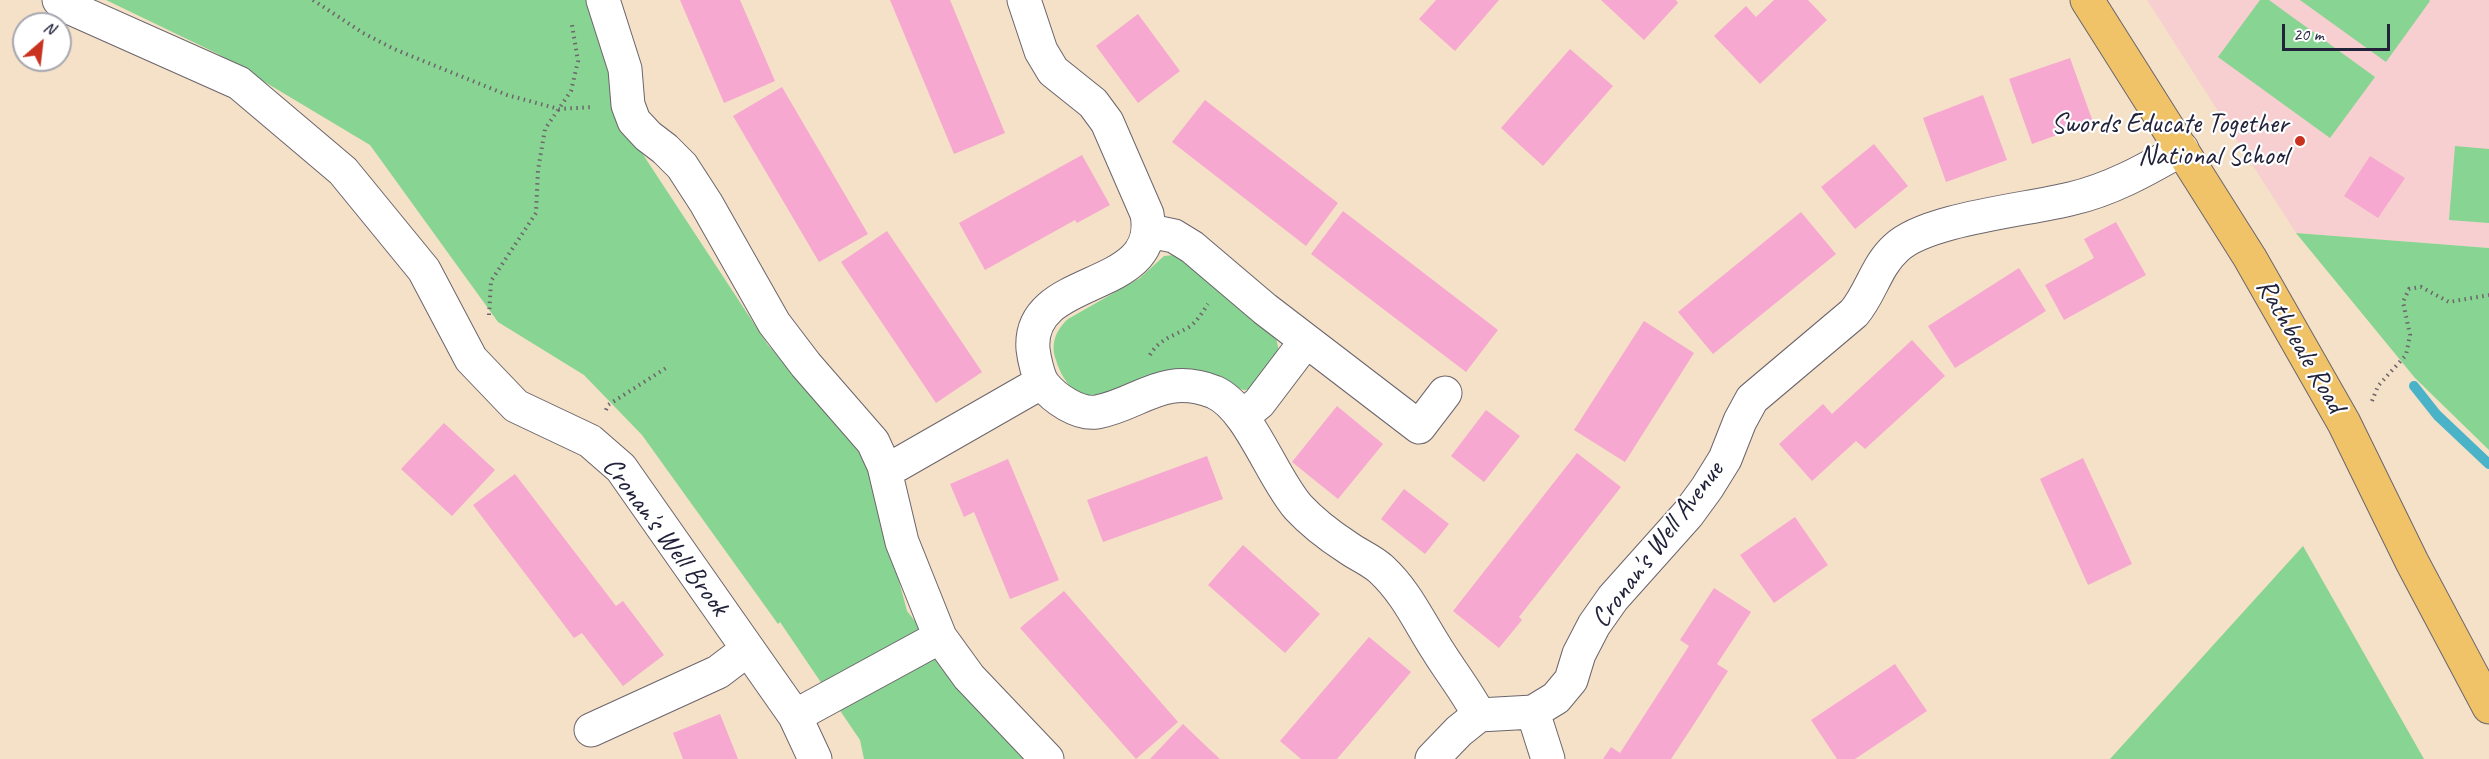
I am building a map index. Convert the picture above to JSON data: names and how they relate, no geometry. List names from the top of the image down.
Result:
{
  "streets": {
    "main road": ["Rathbeale Road"],
    "street": ["Cronan's Well Brook", "Cronan's Well Avenue"]
  },
  "crossings": [
    ["Rathbeale Road", "Cronan's Well Avenue"]
  ],
  "places": ["Swords Educate Together National School"],
  "scale_bar": "20 m",
  "north": "top right"
}
